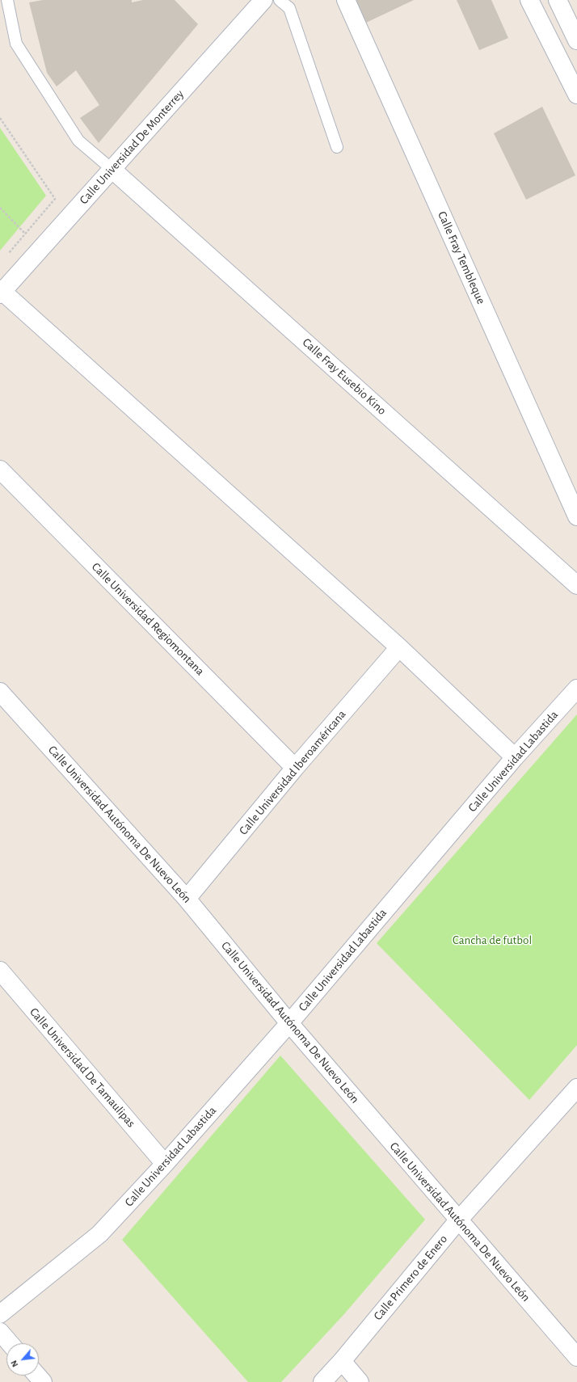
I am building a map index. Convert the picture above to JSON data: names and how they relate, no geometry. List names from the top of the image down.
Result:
{
  "streets": {
    "street": [
      "Calle Universidad De Monterrey",
      "Calle Fray Tembleque",
      "Calle Fray Eusebio Kino",
      "Calle Universidad Regiomontana",
      "Calle Universidad Labastida",
      "Calle Universidad Iberoaméricana",
      "Calle Universidad Autónoma De Nuevo León",
      "Calle Universidad De Tamaulipas",
      "Calle Primero de Enero"
    ]
  },
  "crossings": [
    ["Calle Universidad De Monterrey", "Calle Fray Eusebio Kino"],
    ["Calle Universidad Regiomontana", "Calle Universidad Iberoaméricana"],
    ["Calle Universidad Labastida", "Calle Universidad Autónoma De Nuevo León"],
    ["Calle Universidad Labastida", "Calle Universidad De Tamaulipas"],
    ["Calle Universidad Iberoaméricana", "Calle Universidad Autónoma De Nuevo León"],
    ["Calle Universidad Autónoma De Nuevo León", "Calle Primero de Enero"]
  ],
  "parks": ["Cancha de futbol"],
  "north": "bottom left"
}
